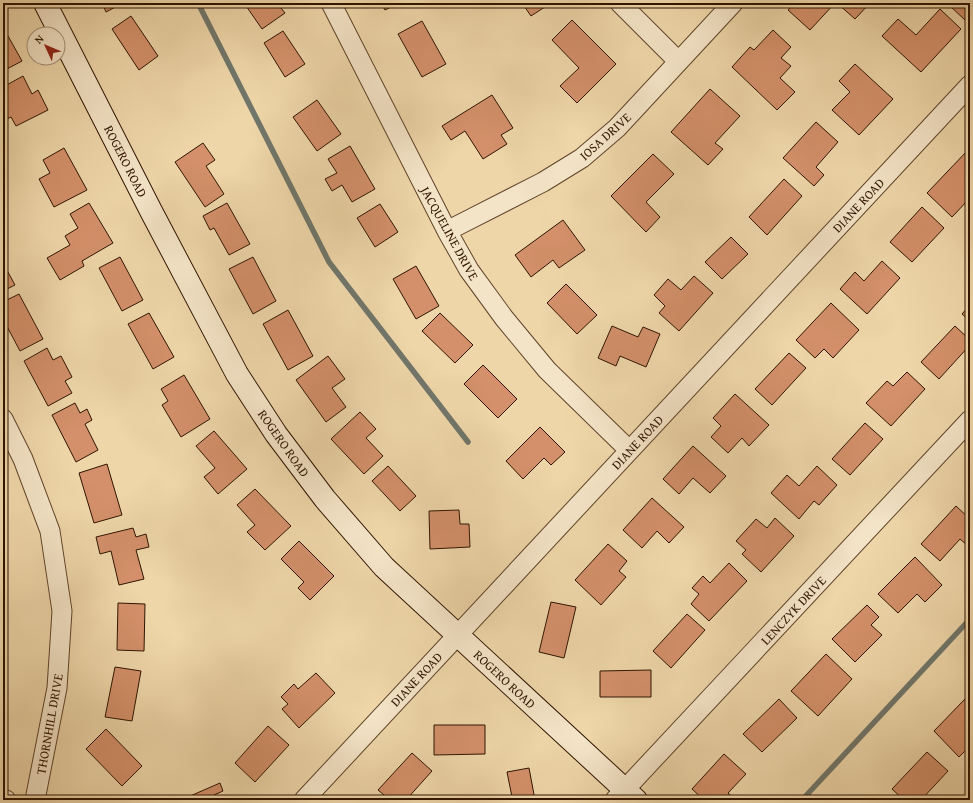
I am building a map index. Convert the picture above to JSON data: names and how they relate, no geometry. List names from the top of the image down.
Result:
{
  "streets": {
    "street": [
      "IOSA DRIVE",
      "ROGERO ROAD",
      "DIANE ROAD",
      "JACQUELINE DRIVE",
      "LENCZYK DRIVE",
      "THORNHILL DRIVE"
    ]
  },
  "crossings": [
    ["IOSA DRIVE", "JACQUELINE DRIVE"],
    ["ROGERO ROAD", "DIANE ROAD"],
    ["ROGERO ROAD", "LENCZYK DRIVE"],
    ["DIANE ROAD", "JACQUELINE DRIVE"]
  ],
  "north": "top left"
}
